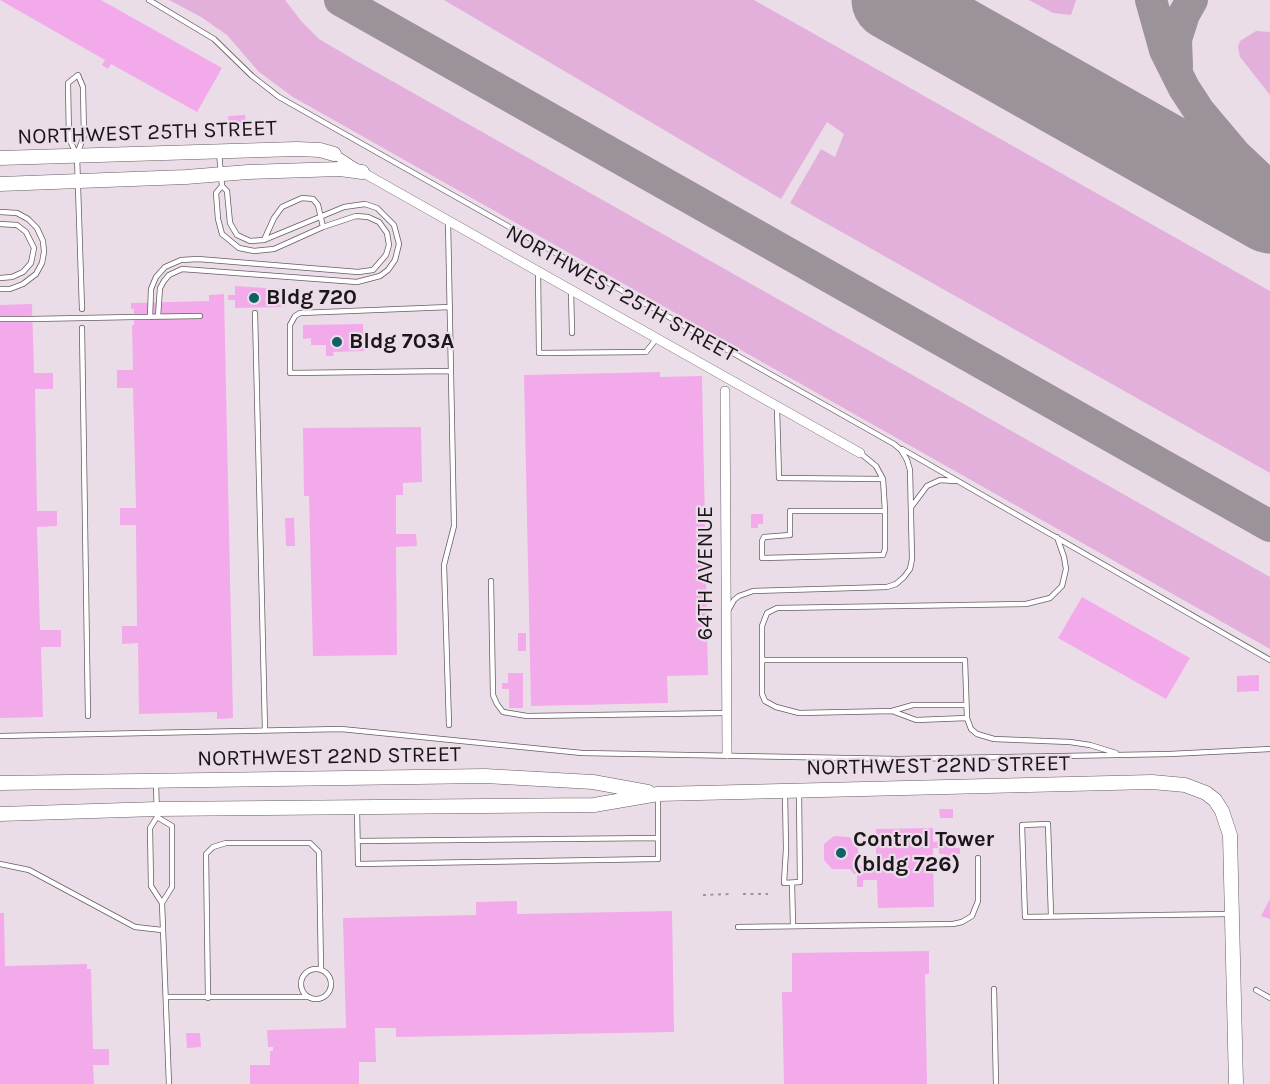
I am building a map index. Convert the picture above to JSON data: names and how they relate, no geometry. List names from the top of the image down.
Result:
{
  "streets": {
    "street": ["NORTHWEST 25TH STREET", "64TH AVENUE", "NORTHWEST 22ND STREET"]
  },
  "places": ["Bldg 720", "Bldg 703A", "Control Tower (bldg 726)"]
}
